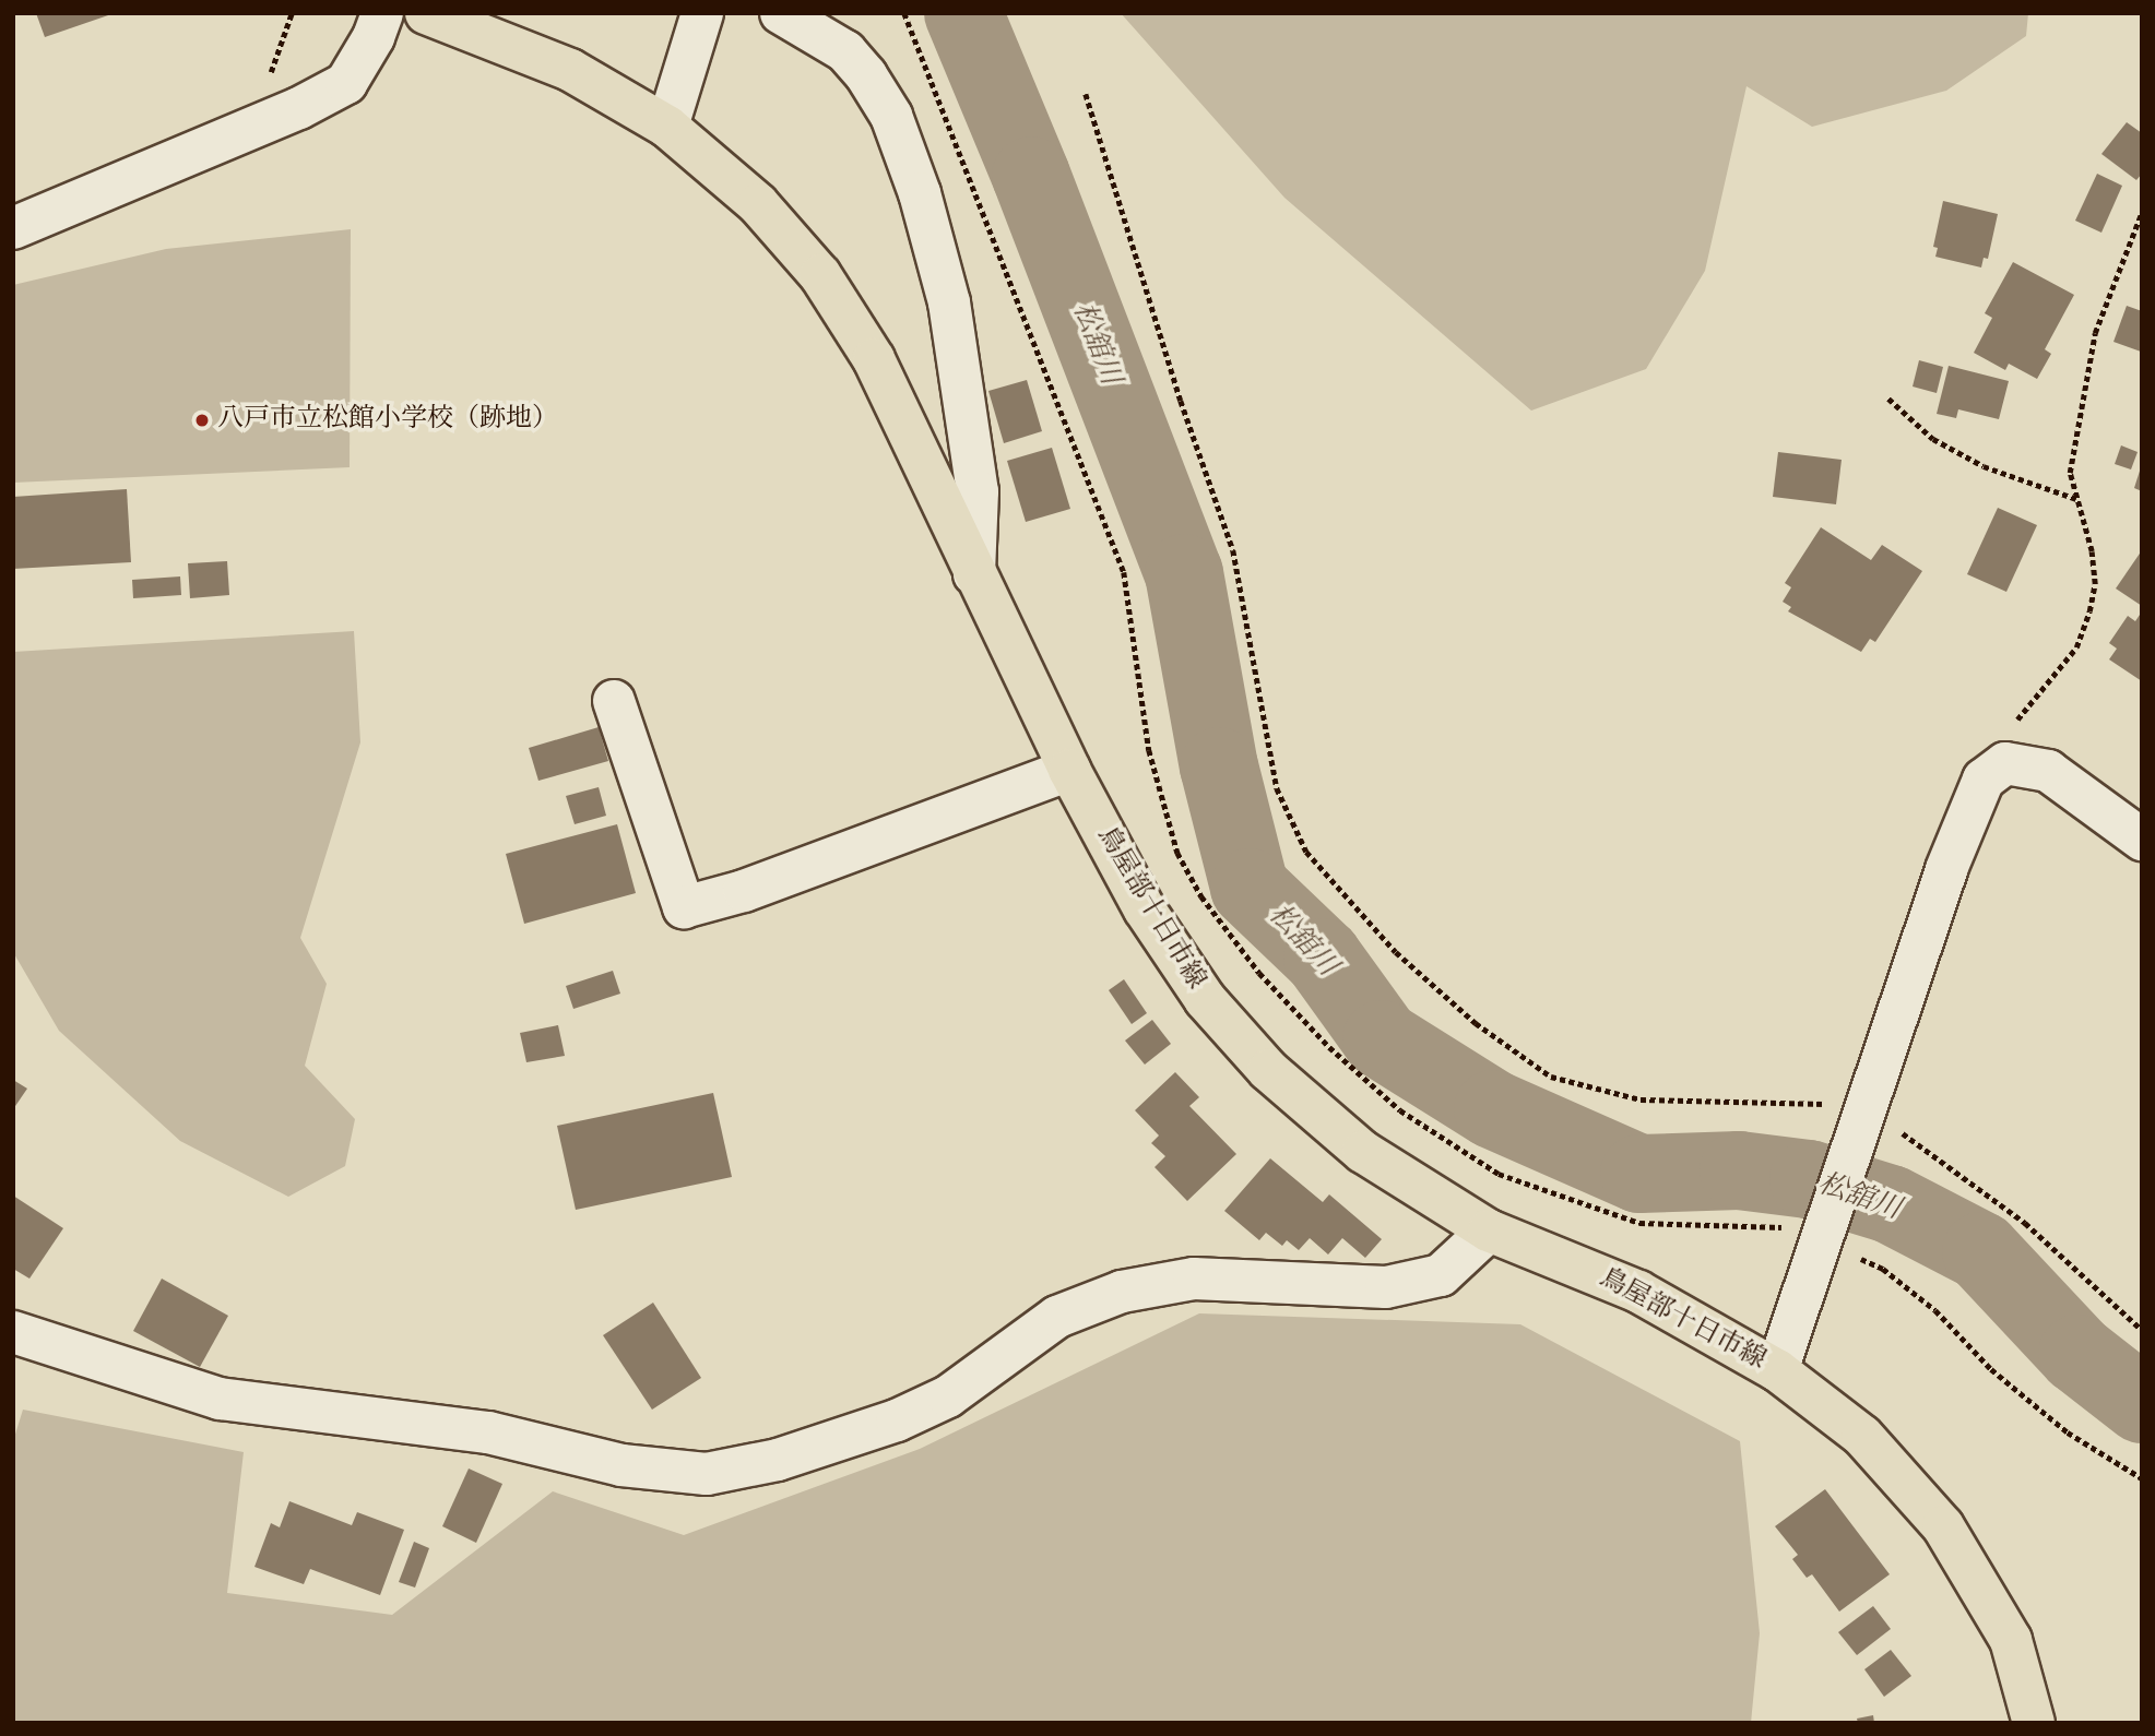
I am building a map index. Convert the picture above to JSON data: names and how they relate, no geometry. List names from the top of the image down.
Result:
{
  "streets": {
    "main road": ["鳥屋部十日市線"]
  },
  "water": ["松舘川"],
  "places": ["八戸市立松館小学校（跡地）"]
}
